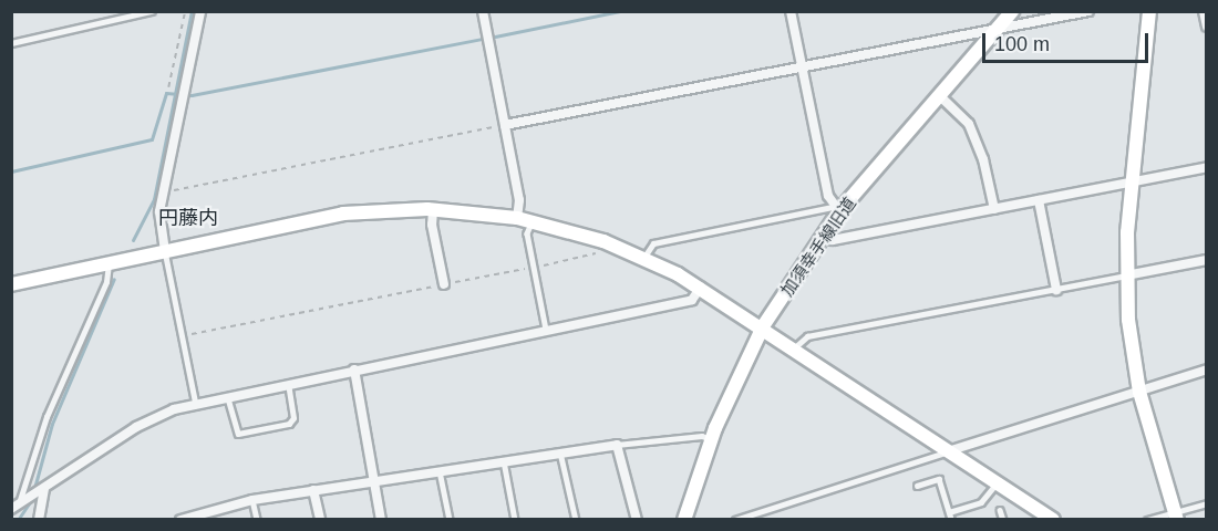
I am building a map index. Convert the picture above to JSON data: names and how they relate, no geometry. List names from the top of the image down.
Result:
{
  "streets": {
    "street": ["加須幸手線旧道"]
  },
  "districts": ["円藤内"],
  "scale_bar": "100 m"
}
